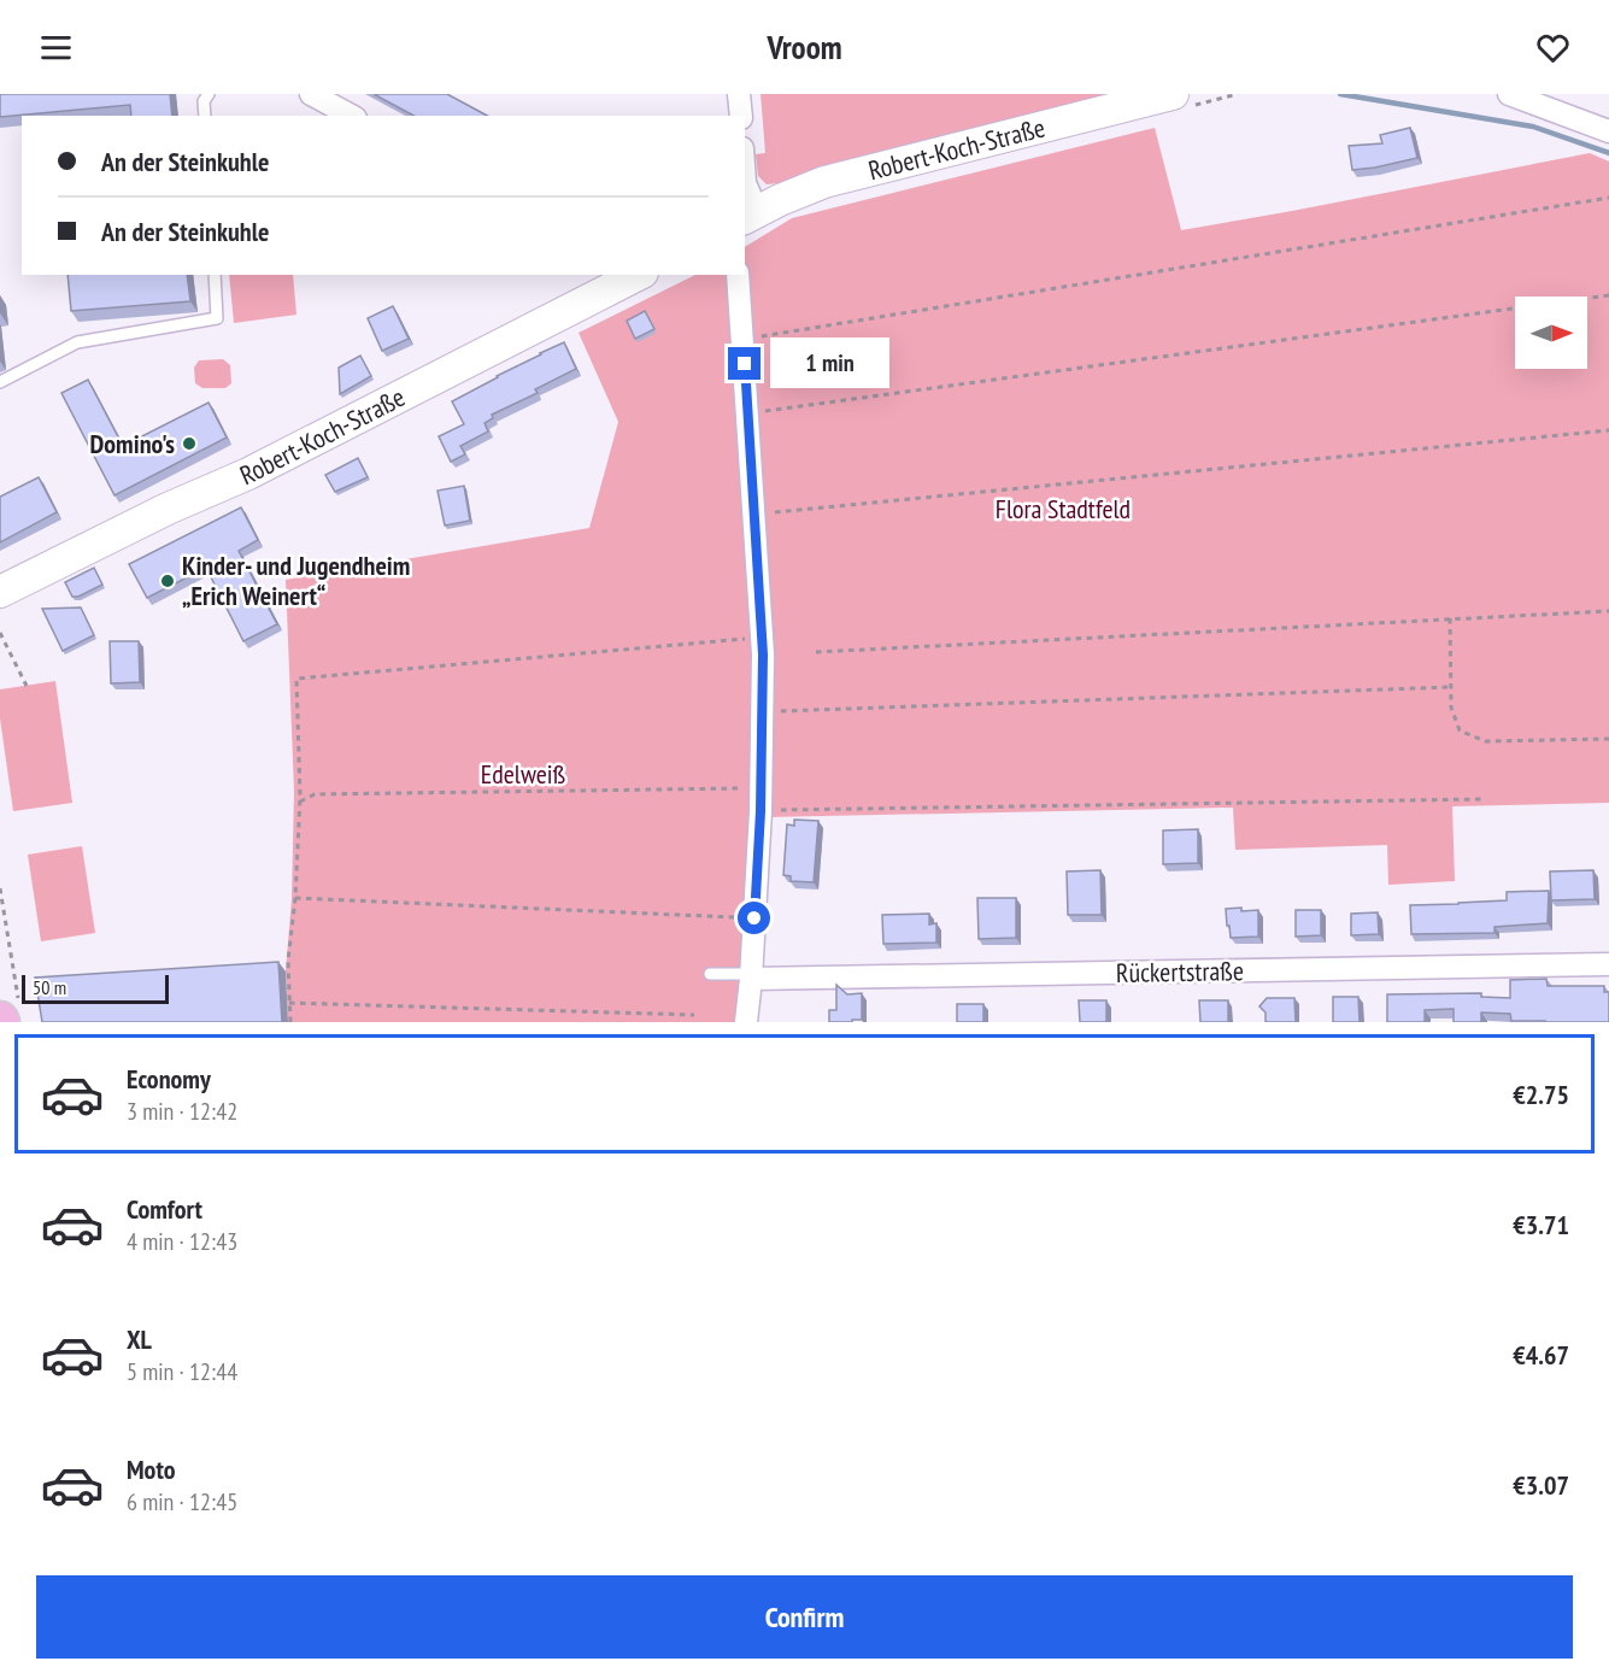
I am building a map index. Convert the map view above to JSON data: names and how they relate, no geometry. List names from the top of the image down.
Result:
{
  "streets": {
    "street": ["Robert-Koch-Straße", "Rückertstraße"]
  },
  "parks": ["Flora Stadtfeld", "Edelweiß"],
  "places": ["Domino's", "Kinder- und Jugendheim „Erich Weinert“"],
  "scale_bar": "50 m",
  "north": "right",
  "page": {
    "header": "Vroom",
    "banner": ["An der Steinkuhle", "An der Steinkuhle"],
    "bubble": "1 min",
    "scale": "50 m",
    "list": [
      {
        "name": "Economy",
        "note": "3 min · 12:42",
        "value": "€2.75"
      },
      {
        "name": "Comfort",
        "note": "4 min · 12:43",
        "value": "€3.71"
      },
      {
        "name": "XL",
        "note": "5 min · 12:44",
        "value": "€4.67"
      },
      {
        "name": "Moto",
        "note": "6 min · 12:45",
        "value": "€3.07"
      }
    ],
    "buttons": "Confirm"
  }
}
